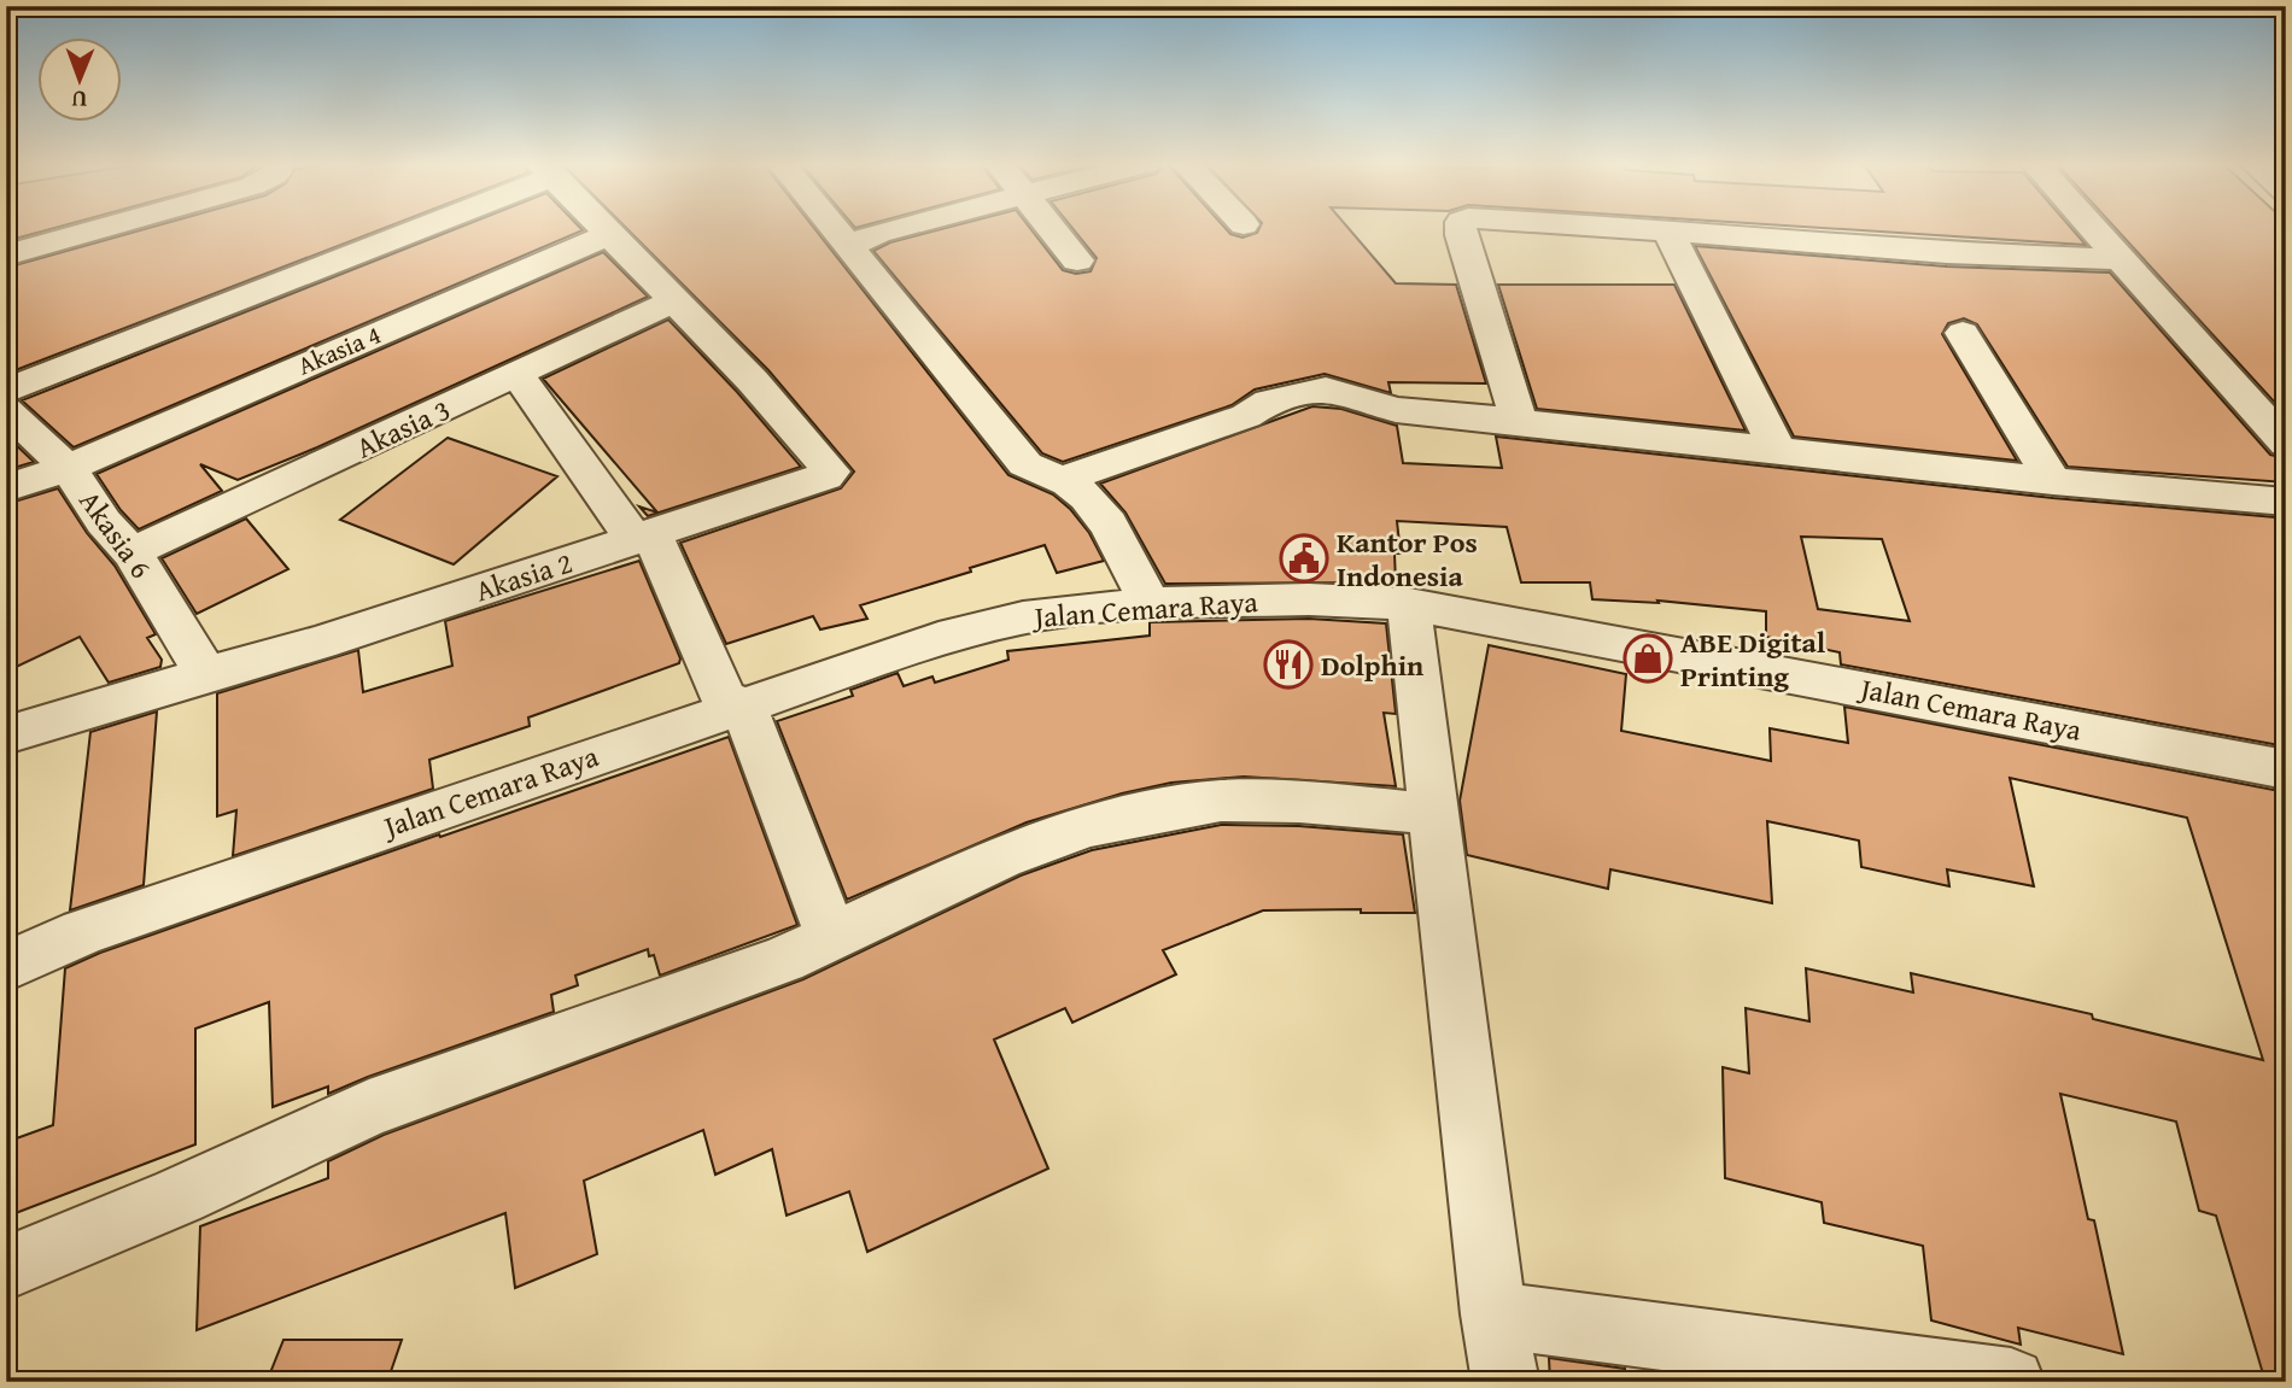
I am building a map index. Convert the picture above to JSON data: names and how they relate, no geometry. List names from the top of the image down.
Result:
{
  "streets": {
    "street": [
      "Akasia 4",
      "Akasia 3",
      "Akasia 6",
      "Akasia 2",
      "Jalan Cemara Raya"
    ]
  },
  "crossings": [
    ["Akasia 4", "Akasia 6"],
    ["Akasia 3", "Akasia 6"],
    ["Akasia 3", "Akasia 2"],
    ["Akasia 6", "Akasia 2"]
  ],
  "places": {
    "public building": ["Kantor Pos Indonesia"],
    "shop": ["ABE Digital Printing"],
    "restaurant": ["Dolphin"]
  },
  "north": "bottom"
}
